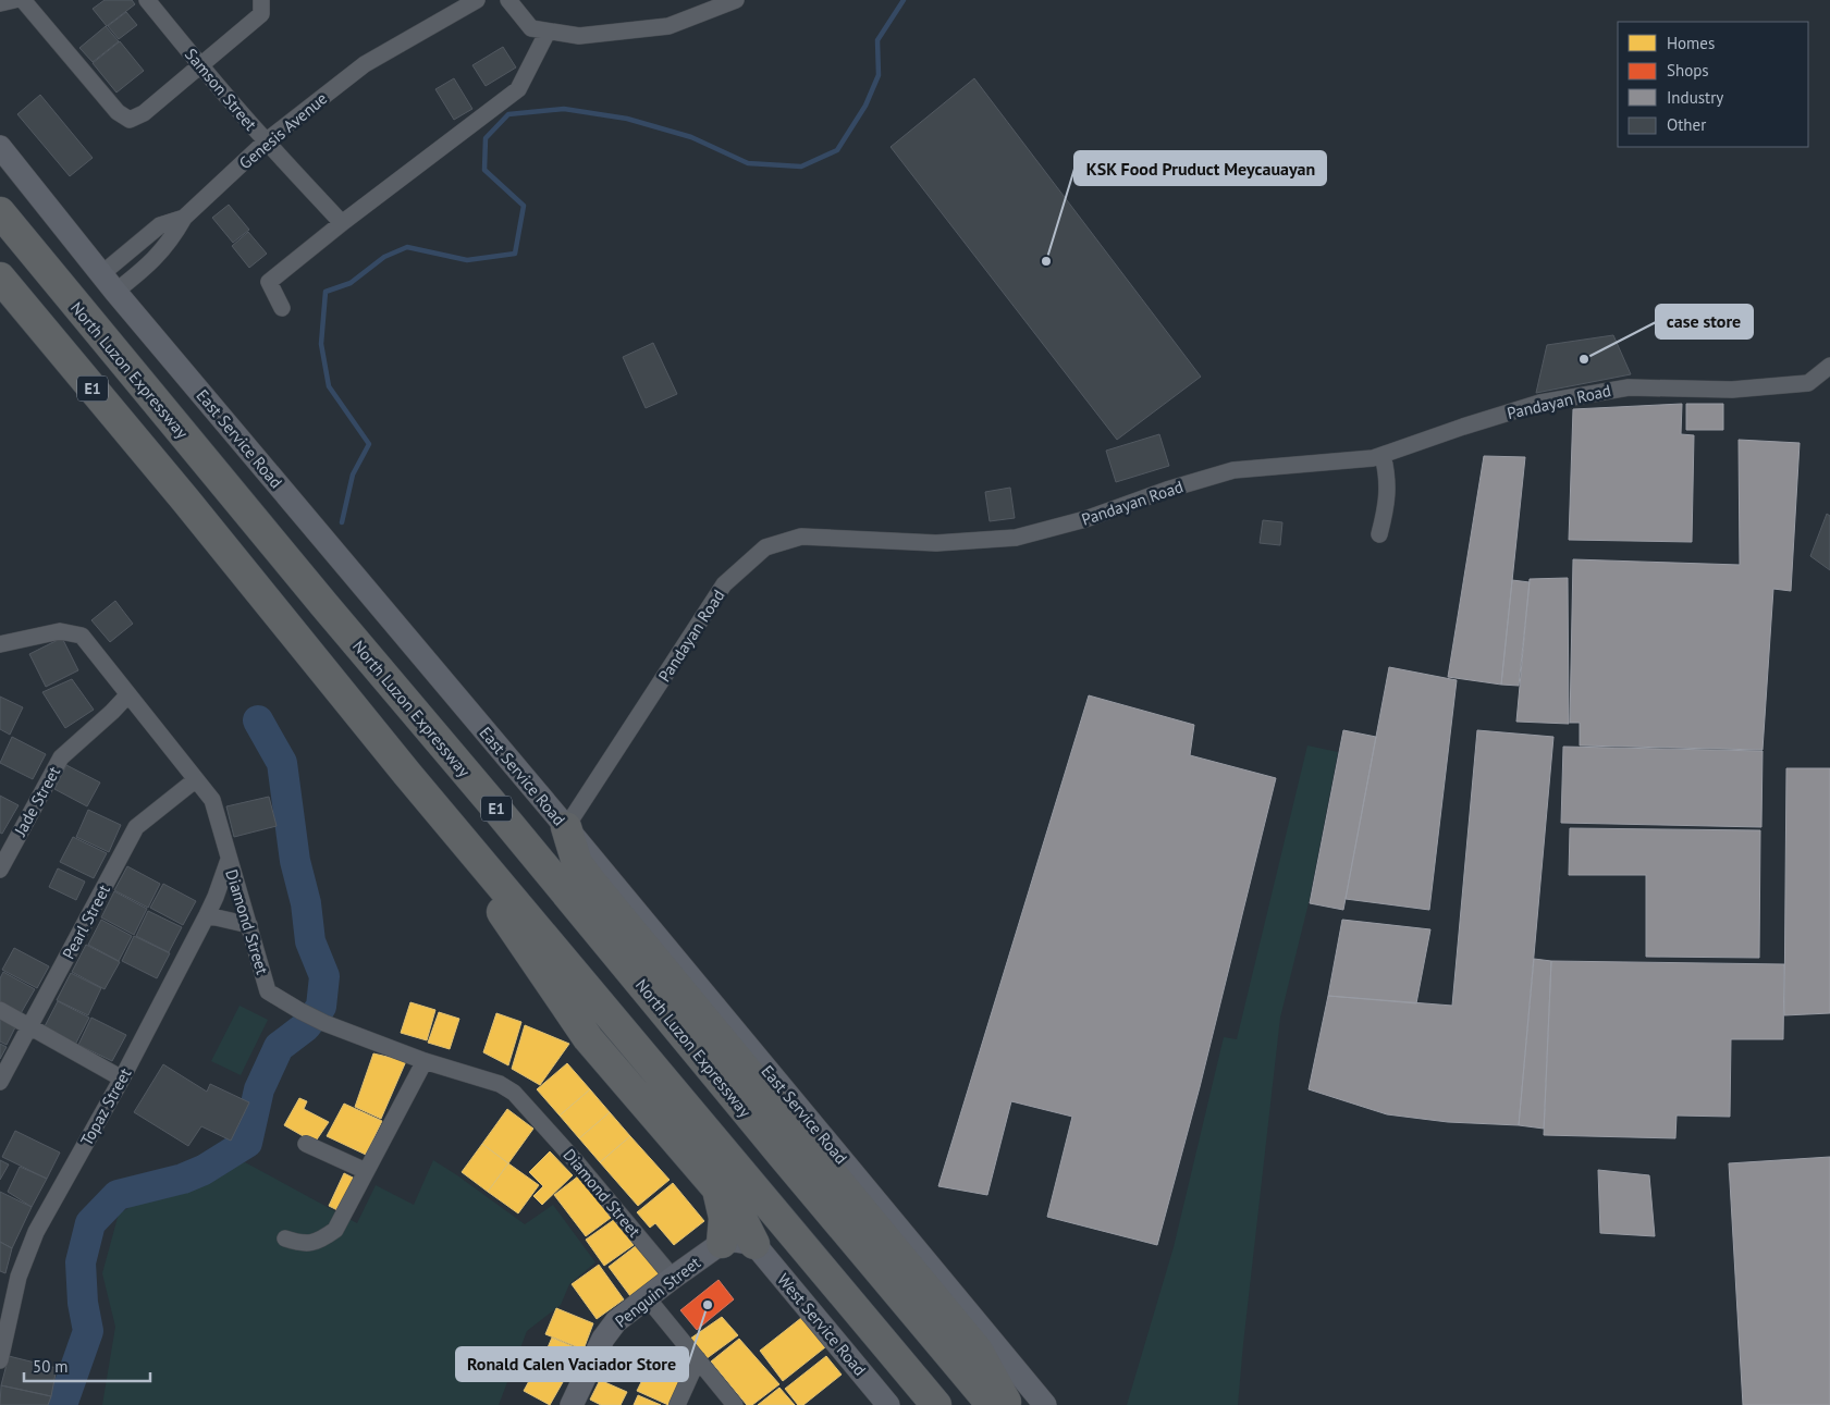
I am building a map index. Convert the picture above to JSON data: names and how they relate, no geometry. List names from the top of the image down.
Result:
{
  "streets": {
    "highway": ["North Luzon Expressway", "E1"],
    "main road": ["East Service Road", "Penguin Street", "West Service Road"],
    "street": [
      "Samson Street",
      "Genesis Avenue",
      "Pandayan Road",
      "Jade Street",
      "Pearl Street",
      "Diamond Street",
      "Topaz Street"
    ]
  },
  "crossings": [
    ["Samson Street", "Genesis Avenue"],
    ["Genesis Avenue", "East Service Road"],
    ["Pandayan Road", "East Service Road"],
    ["Jade Street", "Diamond Street"],
    ["Pearl Street", "Diamond Street"],
    ["Diamond Street", "Topaz Street"],
    ["Diamond Street", "Penguin Street"]
  ],
  "places": ["KSK Food Pruduct Meycauayan", "case store", "Ronald Calen Vaciador Store"],
  "legend": [
    "Homes",
    "Shops",
    "Industry",
    "Other"
  ],
  "scale_bar": "50 m"
}
